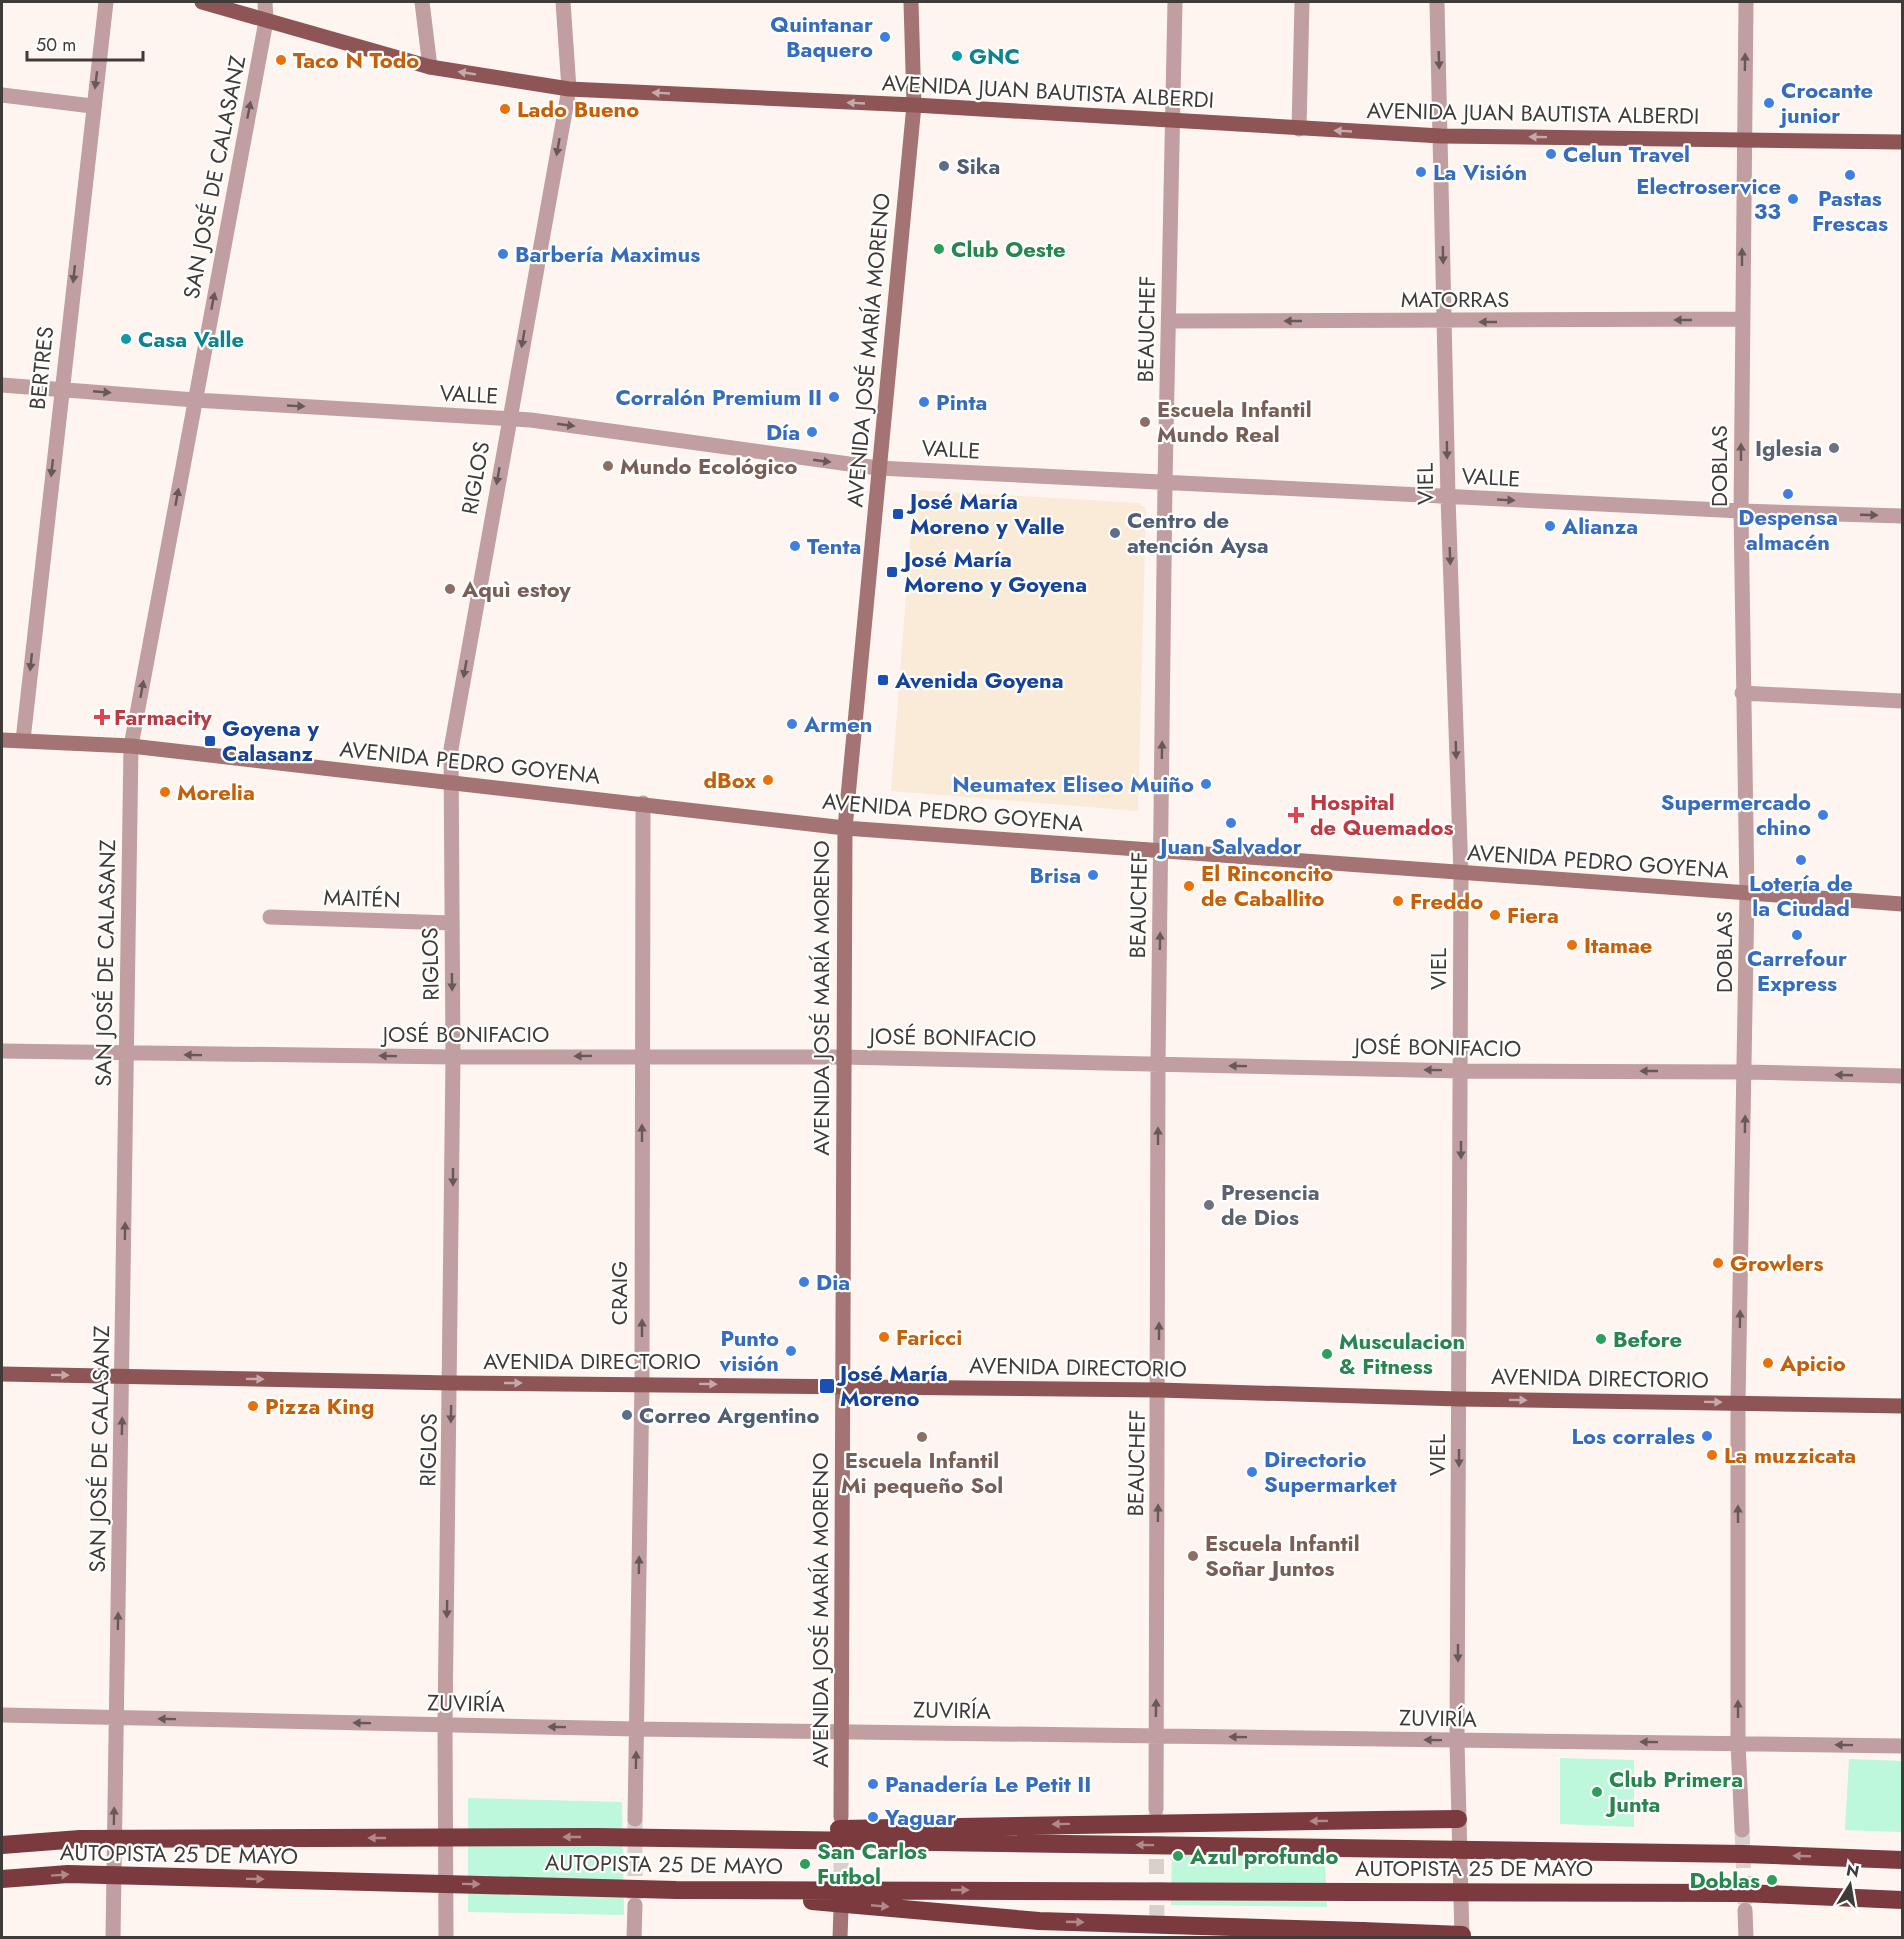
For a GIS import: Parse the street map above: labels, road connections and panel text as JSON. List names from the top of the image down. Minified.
{"streets":{"highway":["AUTOPISTA 25 DE MAYO"],"main road":["AVENIDA JUAN BAUTISTA ALBERDI","AVENIDA JOSÉ MARÍA MORENO","AVENIDA PEDRO GOYENA","AVENIDA DIRECTORIO"],"street":["SAN JOSÉ DE CALASANZ","MATORRAS","BEAUCHEF","BERTRES","VALLE","DOBLAS","RIGLOS","VIEL","MAITÉN","JOSÉ BONIFACIO","CRAIG","ZUVIRÍA"]},"crossings":[["AVENIDA JUAN BAUTISTA ALBERDI","SAN JOSÉ DE CALASANZ"],["AVENIDA JUAN BAUTISTA ALBERDI","BEAUCHEF"],["AVENIDA JUAN BAUTISTA ALBERDI","AVENIDA JOSÉ MARÍA MORENO"],["AVENIDA JUAN BAUTISTA ALBERDI","DOBLAS"],["AVENIDA JUAN BAUTISTA ALBERDI","RIGLOS"],["AVENIDA JUAN BAUTISTA ALBERDI","VIEL"],["SAN JOSÉ DE CALASANZ","VALLE"],["SAN JOSÉ DE CALASANZ","AVENIDA PEDRO GOYENA"],["SAN JOSÉ DE CALASANZ","JOSÉ BONIFACIO"],["SAN JOSÉ DE CALASANZ","AVENIDA DIRECTORIO"],["SAN JOSÉ DE CALASANZ","ZUVIRÍA"],["MATORRAS","BEAUCHEF"],["MATORRAS","DOBLAS"],["MATORRAS","VIEL"],["BEAUCHEF","VALLE"],["BEAUCHEF","AVENIDA PEDRO GOYENA"],["BEAUCHEF","JOSÉ BONIFACIO"],["BEAUCHEF","AVENIDA DIRECTORIO"],["BEAUCHEF","ZUVIRÍA"],["AVENIDA JOSÉ MARÍA MORENO","VALLE"],["AVENIDA JOSÉ MARÍA MORENO","AVENIDA PEDRO GOYENA"],["AVENIDA JOSÉ MARÍA MORENO","JOSÉ BONIFACIO"],["AVENIDA JOSÉ MARÍA MORENO","AVENIDA DIRECTORIO"],["AVENIDA JOSÉ MARÍA MORENO","ZUVIRÍA"],["BERTRES","VALLE"],["BERTRES","AVENIDA PEDRO GOYENA"],["VALLE","DOBLAS"],["VALLE","RIGLOS"],["VALLE","VIEL"],["DOBLAS","AVENIDA PEDRO GOYENA"],["DOBLAS","JOSÉ BONIFACIO"],["DOBLAS","AVENIDA DIRECTORIO"],["DOBLAS","ZUVIRÍA"],["RIGLOS","AVENIDA PEDRO GOYENA"],["RIGLOS","MAITÉN"],["RIGLOS","JOSÉ BONIFACIO"],["RIGLOS","AVENIDA DIRECTORIO"],["RIGLOS","ZUVIRÍA"],["VIEL","AVENIDA PEDRO GOYENA"],["VIEL","JOSÉ BONIFACIO"],["VIEL","AVENIDA DIRECTORIO"],["VIEL","ZUVIRÍA"],["AVENIDA PEDRO GOYENA","CRAIG"],["JOSÉ BONIFACIO","CRAIG"],["CRAIG","AVENIDA DIRECTORIO"],["CRAIG","ZUVIRÍA"]],"one_way":["AVENIDA JUAN BAUTISTA ALBERDI","SAN JOSÉ DE CALASANZ","MATORRAS","BEAUCHEF","BERTRES","VALLE","DOBLAS","RIGLOS","VIEL","JOSÉ BONIFACIO","CRAIG","AVENIDA DIRECTORIO","ZUVIRÍA"],"places":{"other":["Quintanar Baquero","GNC","Taco N Todo","Crocante junior","Lado Bueno","Celun Travel","Sika","La Visión","Pastas Frescas","Electroservice 33","Club Oeste","Barbería Maximus","Casa Valle","Corralón Premium II","Pinta","Escuela Infantil Mundo Real","Día","Iglesia","Mundo Ecológico","Despensa almacén","Alianza","Centro de atención Aysa","Tenta","Aquì estoy","Armen","dBox","Neumatex Eliseo Muiño","Morelia","Supermercado chino","Juan Salvador","Lotería de la Ciudad","Brisa","El Rinconcito de Caballito","Freddo","Fiera","Carrefour Express","Itamae","Presencia de Dios","Growlers","Dia","Faricci","Before","Punto visión","Musculacion & Fitness","Apicio","Pizza King","Correo Argentino","Los corrales","Escuela Infantil Mi pequeño Sol","La muzzicata","Directorio Supermarket","Escuela Infantil Soñar Juntos","Panadería Le Petit II","Club Primera Junta","Yaguar","Azul profundo","San Carlos Futbol","Doblas"],"transit":["José María Moreno y Valle","José María Moreno y Goyena","Avenida Goyena","Goyena y Calasanz","José María Moreno"],"health":["Farmacity","Hospital de Quemados"]},"scale_bar":"50 m","north":"top"}
